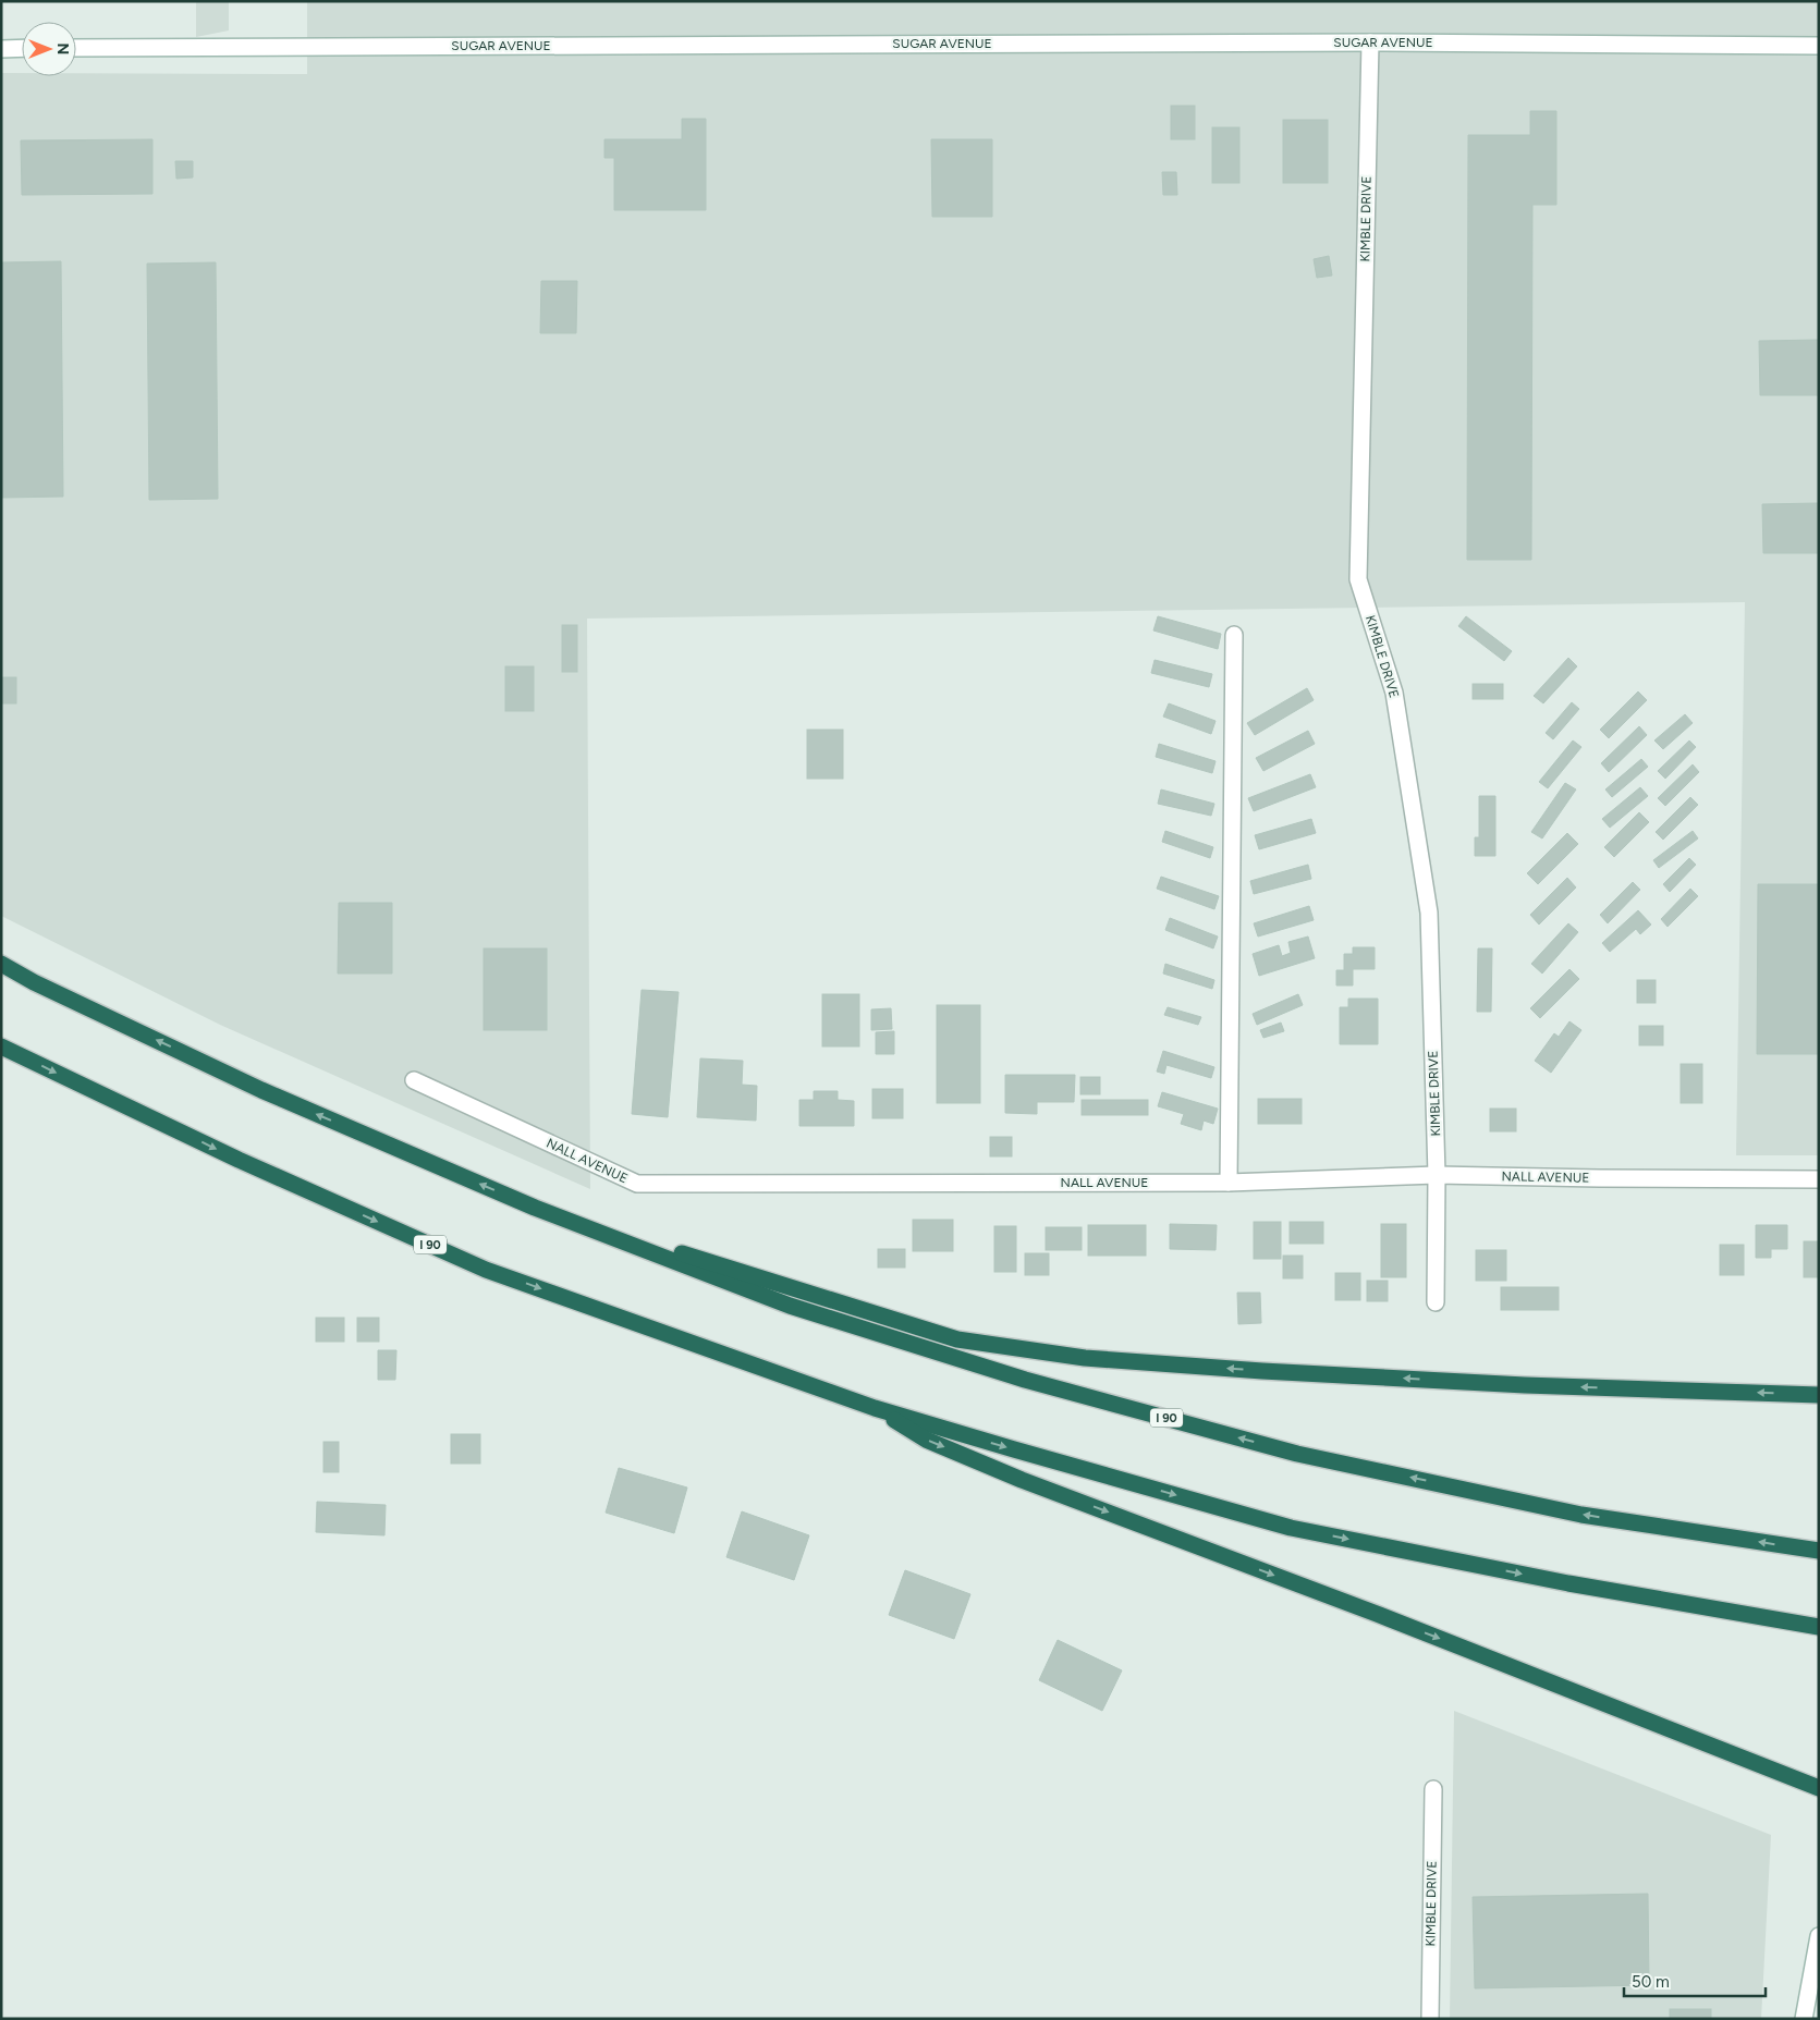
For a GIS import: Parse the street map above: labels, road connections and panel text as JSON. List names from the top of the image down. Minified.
{"streets":{"highway":["I 90"],"street":["SUGAR AVENUE","KIMBLE DRIVE","NALL AVENUE"]},"crossings":[["SUGAR AVENUE","KIMBLE DRIVE"],["KIMBLE DRIVE","NALL AVENUE"]],"scale_bar":"50 m","north":"right"}
